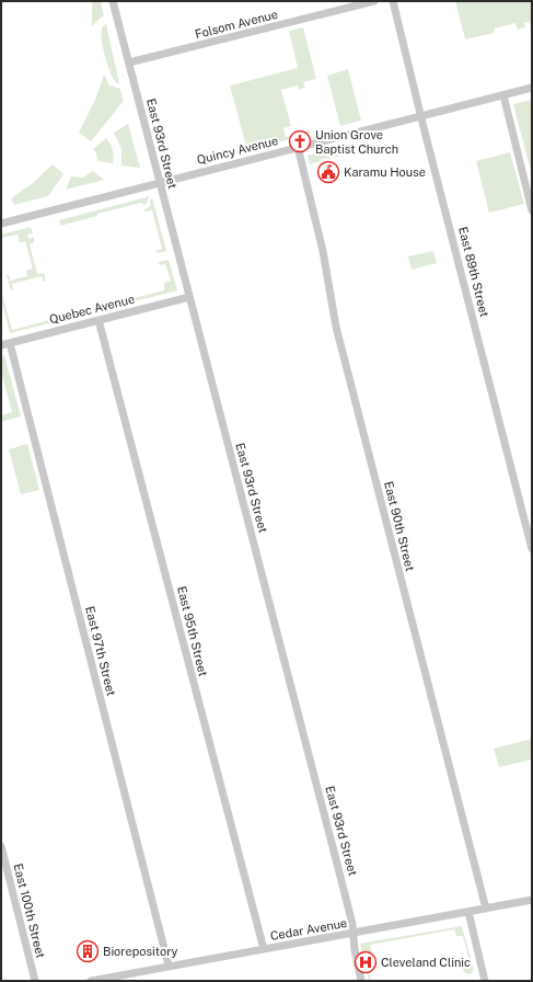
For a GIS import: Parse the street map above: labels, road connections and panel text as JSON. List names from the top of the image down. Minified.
{"streets":{"street":["Folsom Avenue","East 93rd Street","Quincy Avenue","East 89th Street","Quebec Avenue","East 90th Street","East 95th Street","East 97th Street","East 100th Street","Cedar Avenue"]},"crossings":[["Folsom Avenue","East 93rd Street"],["East 93rd Street","Quincy Avenue"],["East 93rd Street","Quebec Avenue"],["East 93rd Street","Cedar Avenue"],["Quincy Avenue","East 89th Street"],["Quincy Avenue","East 90th Street"],["Quebec Avenue","East 95th Street"],["Quebec Avenue","East 97th Street"],["East 90th Street","Cedar Avenue"],["East 95th Street","Cedar Avenue"],["East 97th Street","Cedar Avenue"]],"places":{"church":["Union Grove Baptist Church"],"public building":["Karamu House"],"building":["Biorepository"],"hospital":["Cleveland Clinic"]}}
